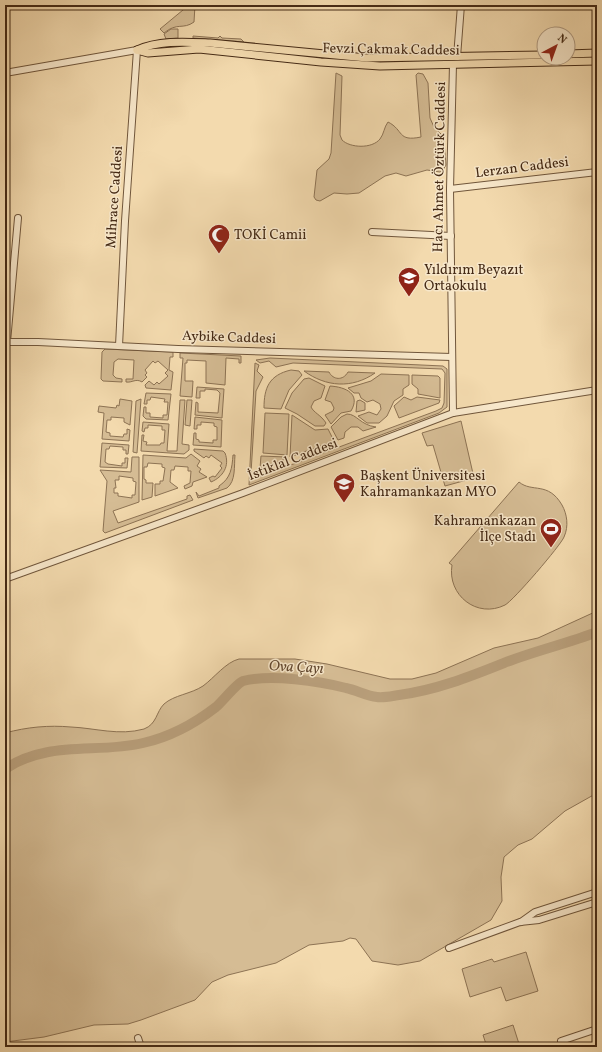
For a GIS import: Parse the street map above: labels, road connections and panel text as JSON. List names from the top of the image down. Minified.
{"streets":{"main road":["Fevzi Çakmak Caddesi"],"street":["Hacı Ahmet Öztürk Caddesi","Lerzan Caddesi","Mihrace Caddesi","Aybike Caddesi","İstiklal Caddesi"]},"crossings":[["Fevzi Çakmak Caddesi","Hacı Ahmet Öztürk Caddesi"],["Fevzi Çakmak Caddesi","Mihrace Caddesi"],["Hacı Ahmet Öztürk Caddesi","Lerzan Caddesi"],["Hacı Ahmet Öztürk Caddesi","Aybike Caddesi"],["Hacı Ahmet Öztürk Caddesi","İstiklal Caddesi"],["Mihrace Caddesi","Aybike Caddesi"]],"water":["Ova Çayı"],"places":{"mosque":["TOKİ Camii"],"school or university":["Yıldırım Beyazıt Ortaokulu","Başkent Üniversitesi Kahramankazan MYO"],"sports":["Kahramankazan İlçe Stadı"]},"north":"top right"}
